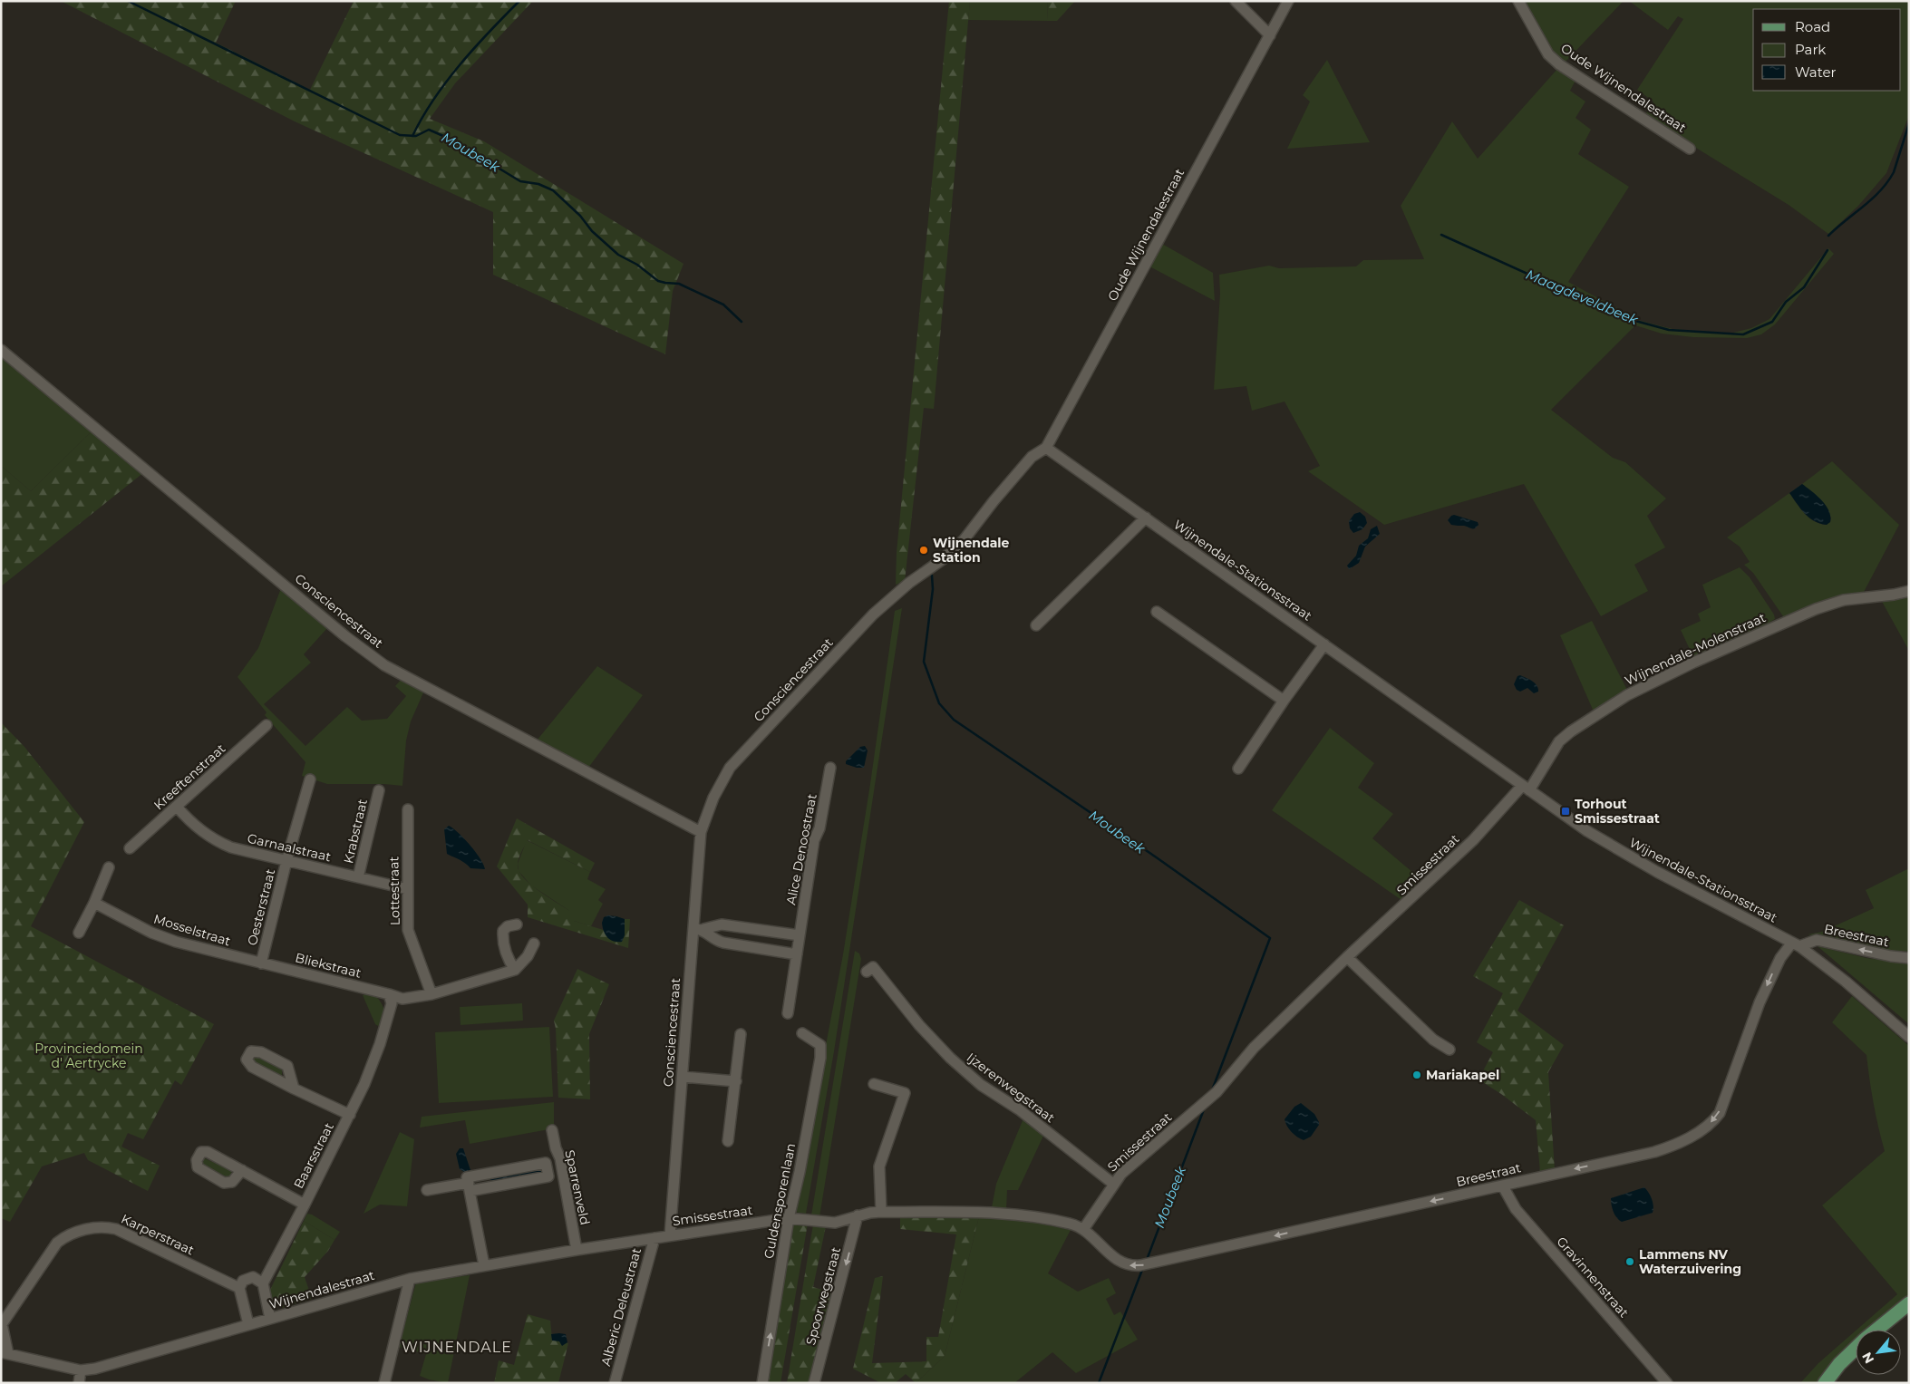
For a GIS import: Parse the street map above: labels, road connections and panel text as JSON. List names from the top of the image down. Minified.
{"streets":{"street":["Oude Wijnendalestraat","Wijnendale-Stationsstraat","Consciencestraat","Wijnendale-Molenstraat","Kreeftenstraat","Krabstraat","Garnaalstraat","Alice Denoostraat","Smissestraat","Lottestraat","Oesterstraat","Mosselstraat","Breestraat","Bliekstraat","Ijzerenwegstraat","Baarsstraat","Sparrenveld","Guldensporenlaan","Karperstraat","Gravinnenstraat","Wijnendalestraat","Spoorwegstraat","Alberic Deleustraat"]},"crossings":[["Oude Wijnendalestraat","Wijnendale-Stationsstraat"],["Oude Wijnendalestraat","Consciencestraat"],["Wijnendale-Stationsstraat","Consciencestraat"],["Wijnendale-Stationsstraat","Wijnendale-Molenstraat"],["Wijnendale-Stationsstraat","Smissestraat"],["Wijnendale-Stationsstraat","Breestraat"],["Consciencestraat","Smissestraat"],["Wijnendale-Molenstraat","Smissestraat"],["Kreeftenstraat","Garnaalstraat"],["Krabstraat","Garnaalstraat"],["Garnaalstraat","Lottestraat"],["Garnaalstraat","Oesterstraat"],["Smissestraat","Breestraat"],["Smissestraat","Ijzerenwegstraat"],["Smissestraat","Guldensporenlaan"],["Smissestraat","Wijnendalestraat"],["Smissestraat","Spoorwegstraat"],["Smissestraat","Alberic Deleustraat"],["Lottestraat","Bliekstraat"],["Oesterstraat","Mosselstraat"],["Oesterstraat","Bliekstraat"],["Mosselstraat","Bliekstraat"],["Breestraat","Gravinnenstraat"],["Bliekstraat","Baarsstraat"],["Sparrenveld","Wijnendalestraat"],["Karperstraat","Wijnendalestraat"],["Wijnendalestraat","Alberic Deleustraat"]],"one_way":["Breestraat","Guldensporenlaan","Spoorwegstraat"],"districts":["WIJNENDALE"],"water":["Moubeek","Maagdeveldbeek"],"parks":["Provinciedomein d' Aertrycke"],"places":{"other":["Wijnendale Station","Mariakapel","Lammens NV Waterzuivering"],"transit":["Torhout Smissestraat"]},"legend":["Road","Park","Water"],"north":"bottom left"}
